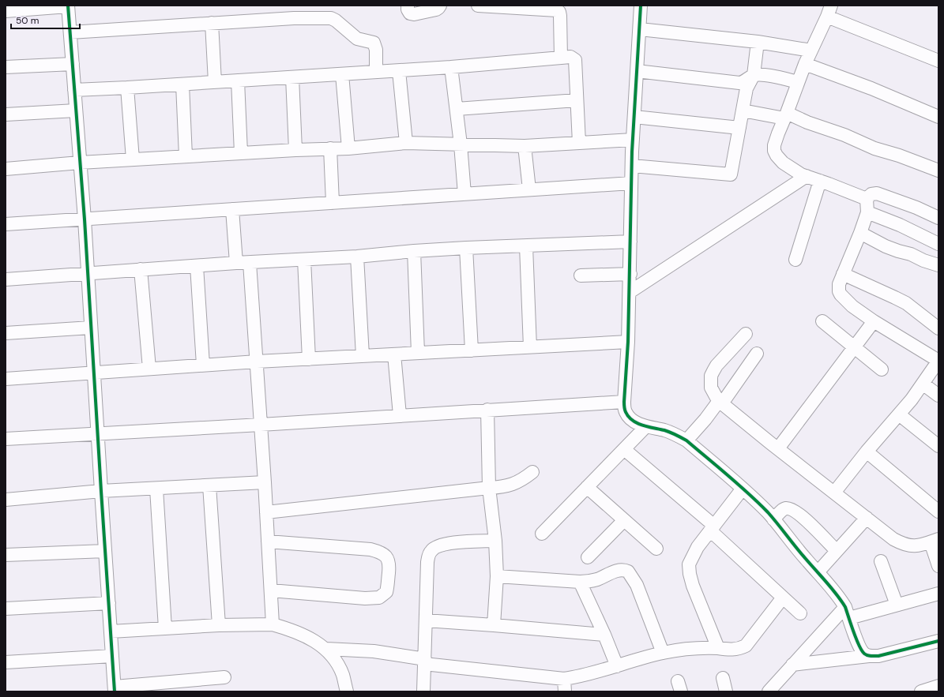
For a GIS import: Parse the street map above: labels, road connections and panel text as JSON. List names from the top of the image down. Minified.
{"scale_bar":"50 m"}
